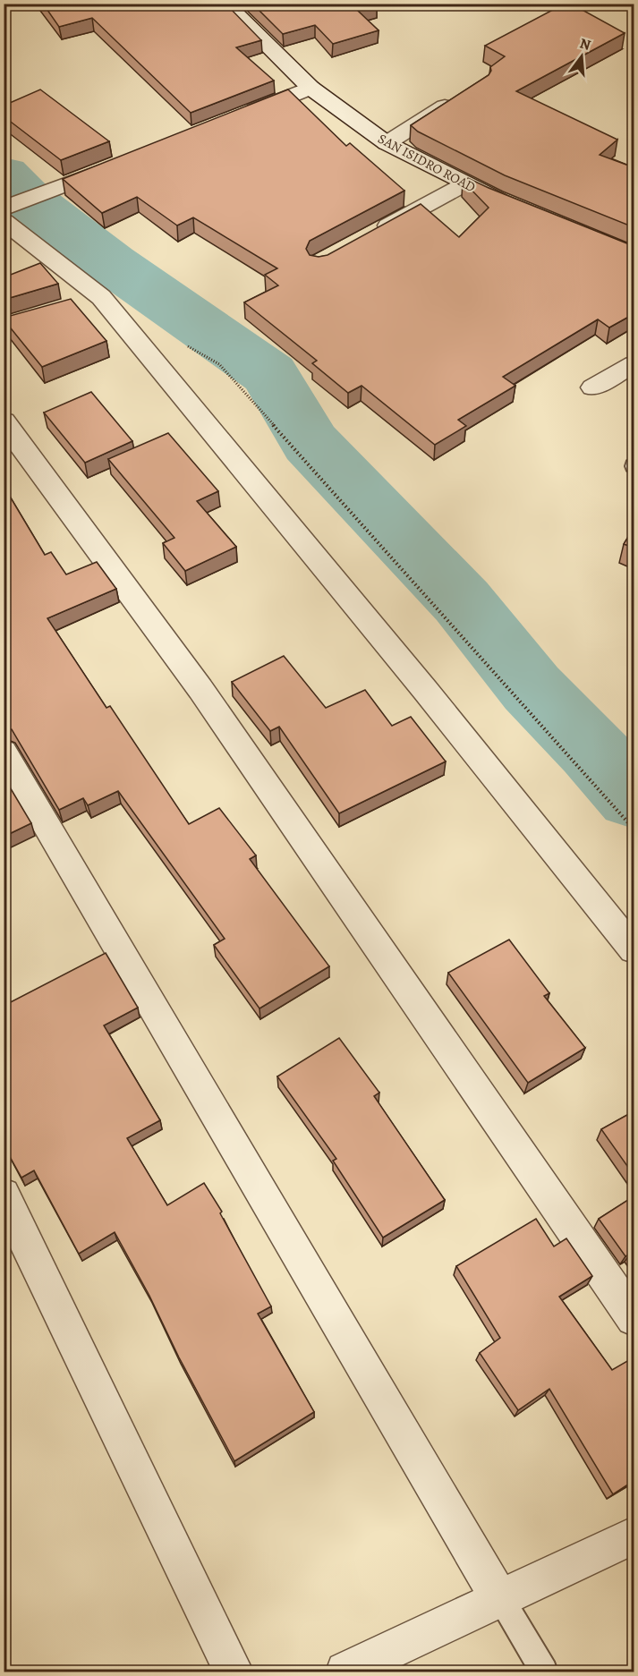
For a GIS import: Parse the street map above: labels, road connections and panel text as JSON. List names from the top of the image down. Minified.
{"streets":{"street":["SAN ISIDRO ROAD"]},"north":"top"}
